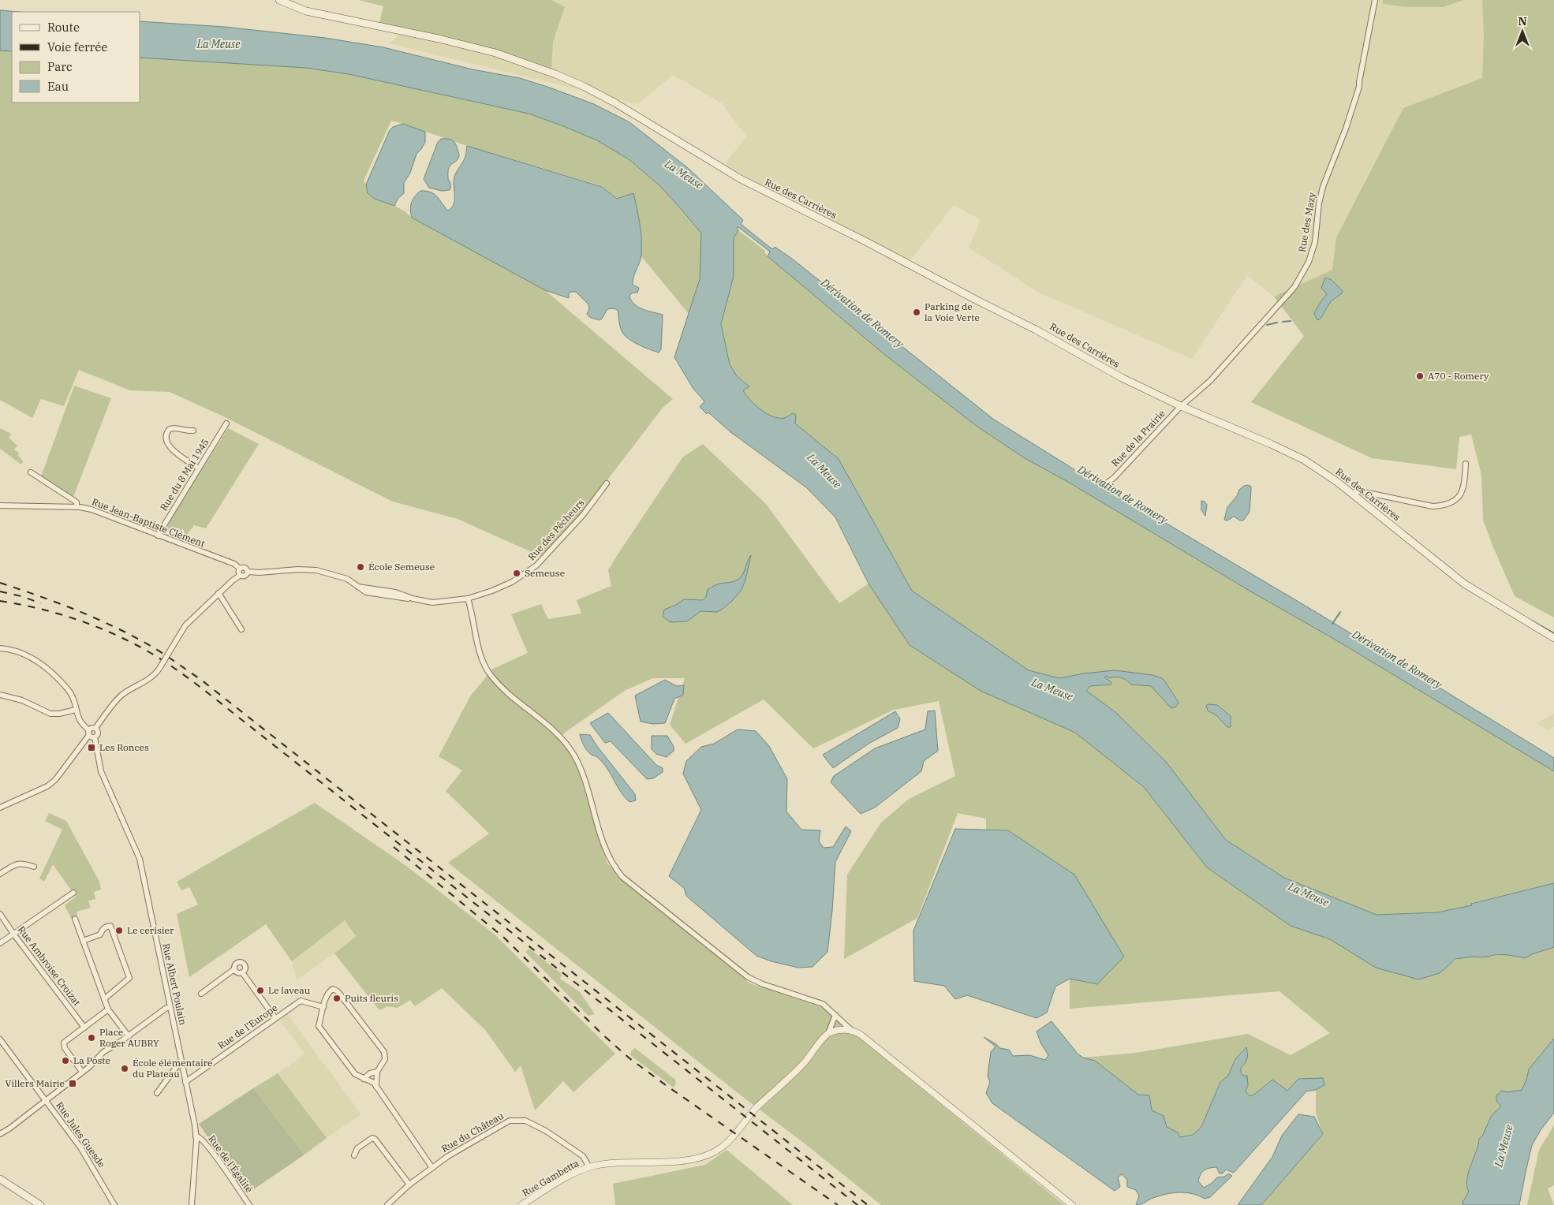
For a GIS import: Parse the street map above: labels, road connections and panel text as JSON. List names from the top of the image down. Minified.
{"streets":{"main road":["Rue des Carrières"],"street":["Rue des Mazy","Rue de la Prairie","Rue du 8 Mai 1945","Rue Jean-Baptiste Clément","Rue des Pêcheurs","Rue Ambroise Croizat","Rue Albert Poulain","Rue de l'Europe","Rue du Château","Rue Jules Guesde","Rue de l'Égalité","Rue Gambetta"]},"crossings":[["Rue des Carrières","Rue des Mazy"],["Rue des Carrières","Rue de la Prairie"],["Rue des Mazy","Rue de la Prairie"],["Rue du 8 Mai 1945","Rue Jean-Baptiste Clément"],["Rue Jean-Baptiste Clément","Rue des Pêcheurs"],["Rue Albert Poulain","Rue de l'Europe"],["Rue Albert Poulain","Rue de l'Égalité"],["Rue du Château","Rue Gambetta"]],"water":["La Meuse","Dérivation de Romery"],"places":{"other":["Parking de la Voie Verte","A70 - Romery","École Semeuse","Semeuse","Le cerisier","Le laveau","Puits fleuris","Place Roger AUBRY","La Poste","École élémentaire du Plateau"],"transit":["Les Ronces","Villers Mairie"]},"legend":["Route","Voie ferrée","Parc","Eau"],"north":"top"}
